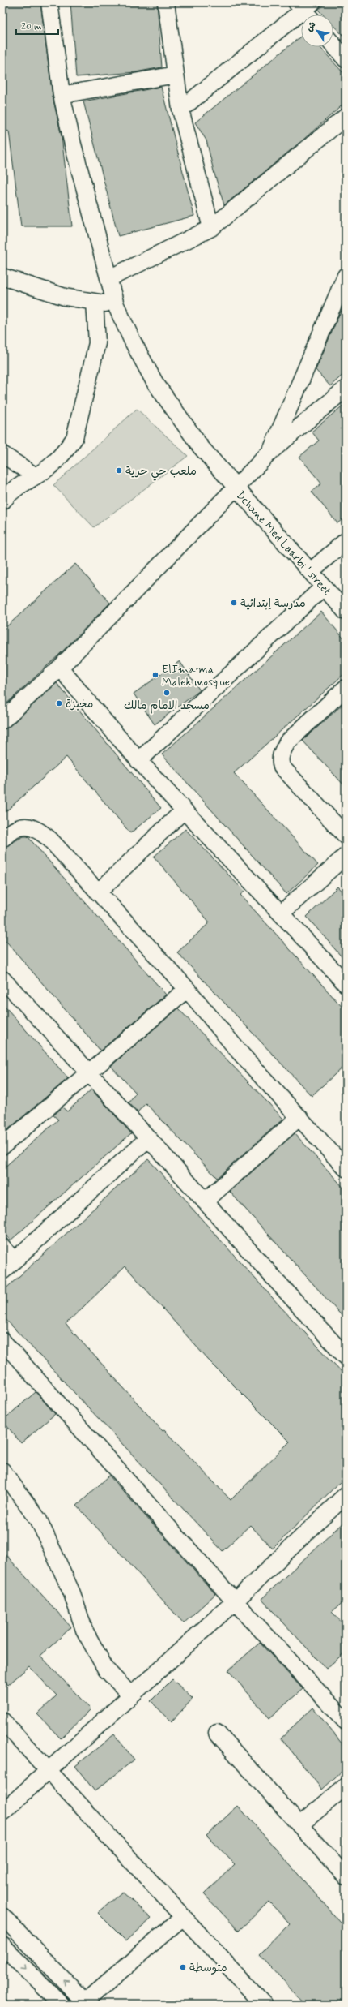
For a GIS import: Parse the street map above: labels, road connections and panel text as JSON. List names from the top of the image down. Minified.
{"streets":{"street":["Dehane Med Laarbi ' street"]},"places":["ملعب حي حرية","مدرسة إبتدائية","ElImama Malek mosque","مسجد الامام مالك","مخبزة","متوسطة"],"scale_bar":"20 m","north":"top left"}
